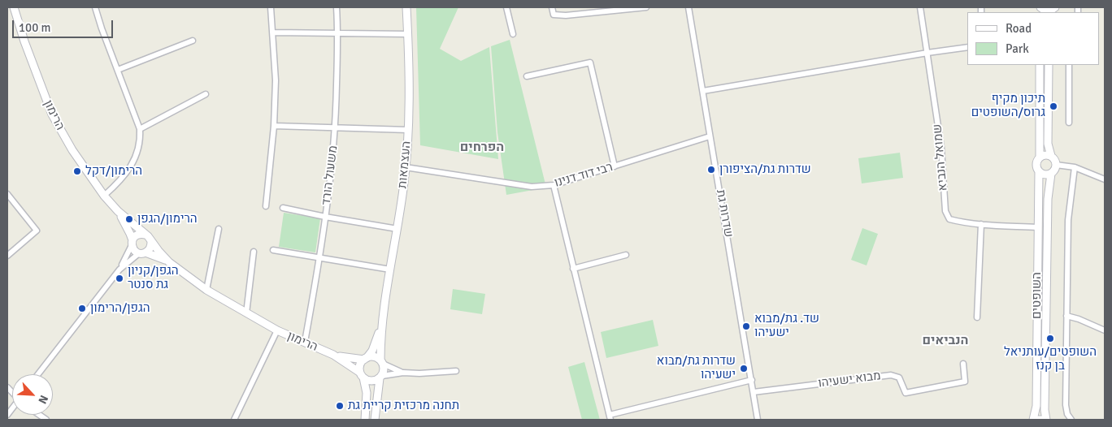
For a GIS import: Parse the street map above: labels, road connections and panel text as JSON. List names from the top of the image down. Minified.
{"streets":{"street":["הרימון","שמואל הנביא","העצמאות","משעול הורד","רבי דוד דנינו","שדרות גת","השופטים","מבוא ישעיהו"]},"crossings":[["הרימון","העצמאות"],["הרימון","משעול הורד"],["שמואל הנביא","השופטים"],["העצמאות","רבי דוד דנינו"],["רבי דוד דנינו","שדרות גת"],["שדרות גת","מבוא ישעיהו"]],"districts":["הפרחים","הנביאים"],"places":["תיכון מקיף גרוס/השופטים","שדרות גת/הציפורן","הרימון/דקל","הרימון/הגפן","הגפן/קניון גת סנטר","הגפן/הרימון","שד. גת/מבוא ישעיהו","השופטים/עותניאל בן קנז","שדרות גת/מבוא ישעיהו","תחנה מרכזית קריית גת"],"legend":["Road","Park"],"scale_bar":"100 m","north":"bottom right"}
